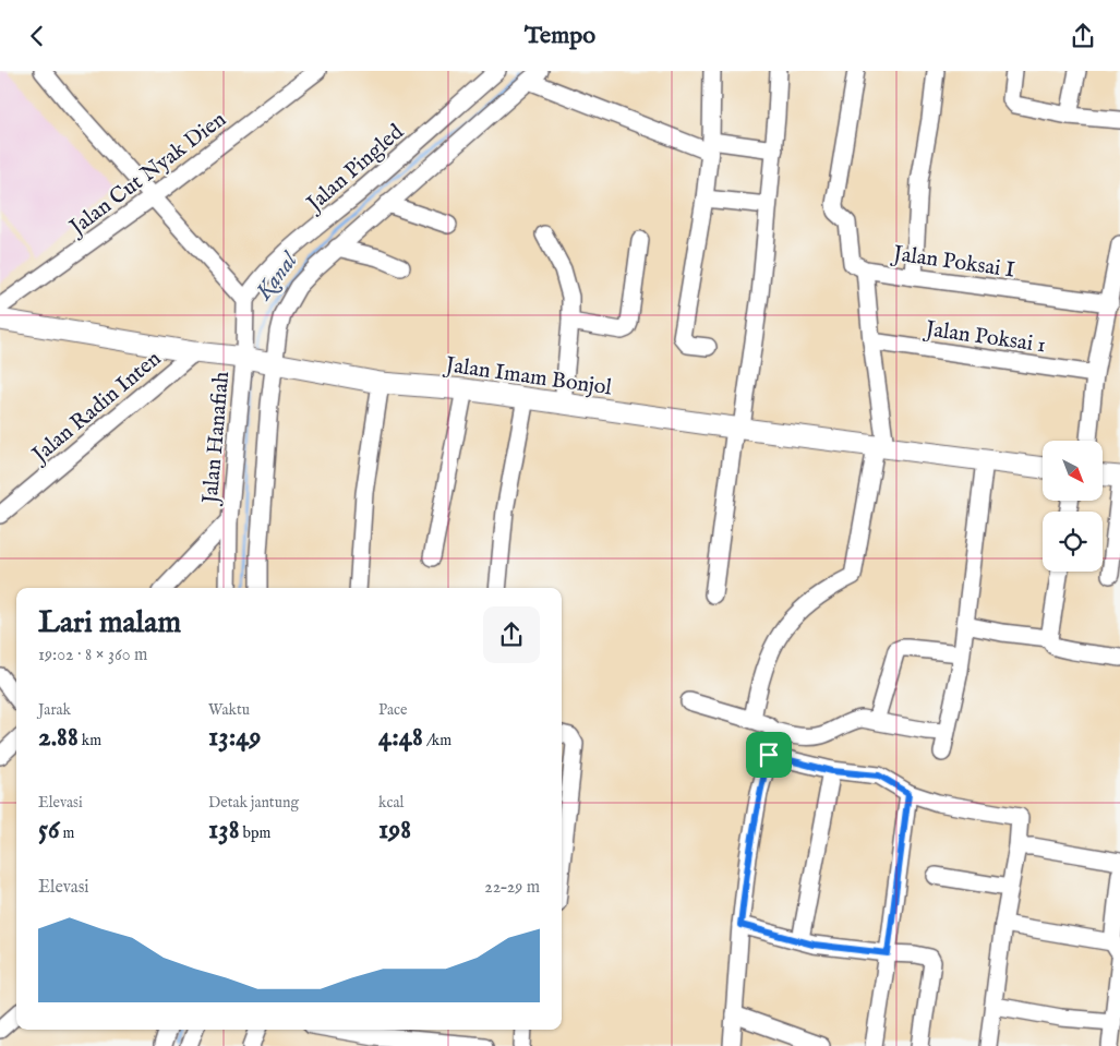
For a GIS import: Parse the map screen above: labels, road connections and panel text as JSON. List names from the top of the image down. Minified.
{"streets":{"main road":["Jalan Imam Bonjol"],"street":["Jalan Pingled","Jalan Cut Nyak Dien","Jalan Poksai I","Jalan Poksai 1","Jalan Radin Inten","Jalan Hanafiah"]},"crossings":[["Jalan Pingled","Jalan Hanafiah"],["Jalan Poksai I","Jalan Poksai 1"],["Jalan Poksai I","Jalan Imam Bonjol"],["Jalan Imam Bonjol","Jalan Radin Inten"],["Jalan Imam Bonjol","Jalan Hanafiah"]],"water":["Kanal"],"north":"bottom right","page":{"header":"Tempo","heading":["Lari malam","19:02 · 8 × 360 m"],"stats":[["Jarak","2.88 km"],["Waktu","13:49"],["Pace","4:48 /km"],["Elevasi","56 m"],["Detak jantung","138 bpm"],["kcal","198"]],"chart":["Elevasi","22–29 m"]}}
